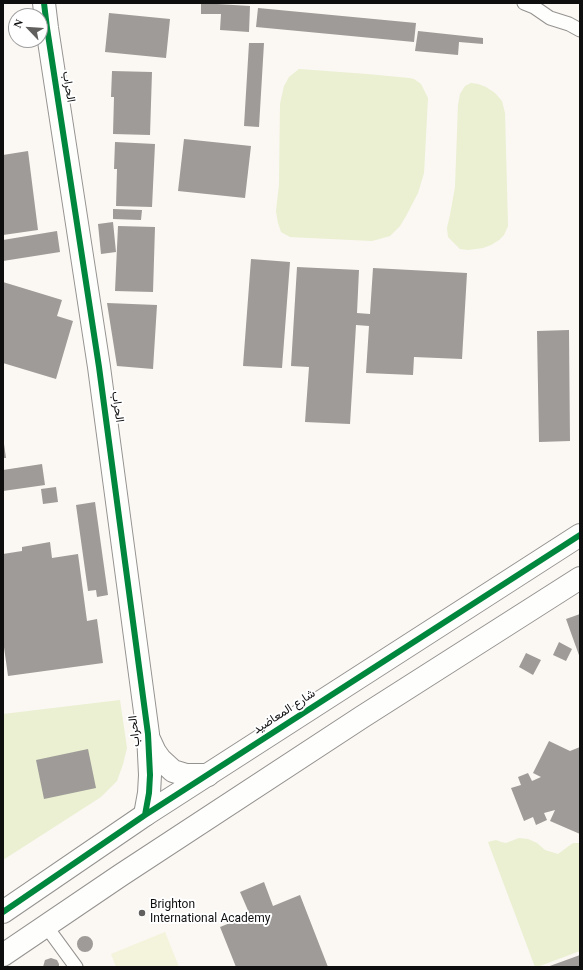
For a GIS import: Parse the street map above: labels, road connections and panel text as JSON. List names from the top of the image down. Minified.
{"streets":{"street":["الحراب","شارع المعاضيد"]},"crossings":[["الحراب","شارع المعاضيد"]],"places":["Brighton International Academy"],"north":"top left"}
